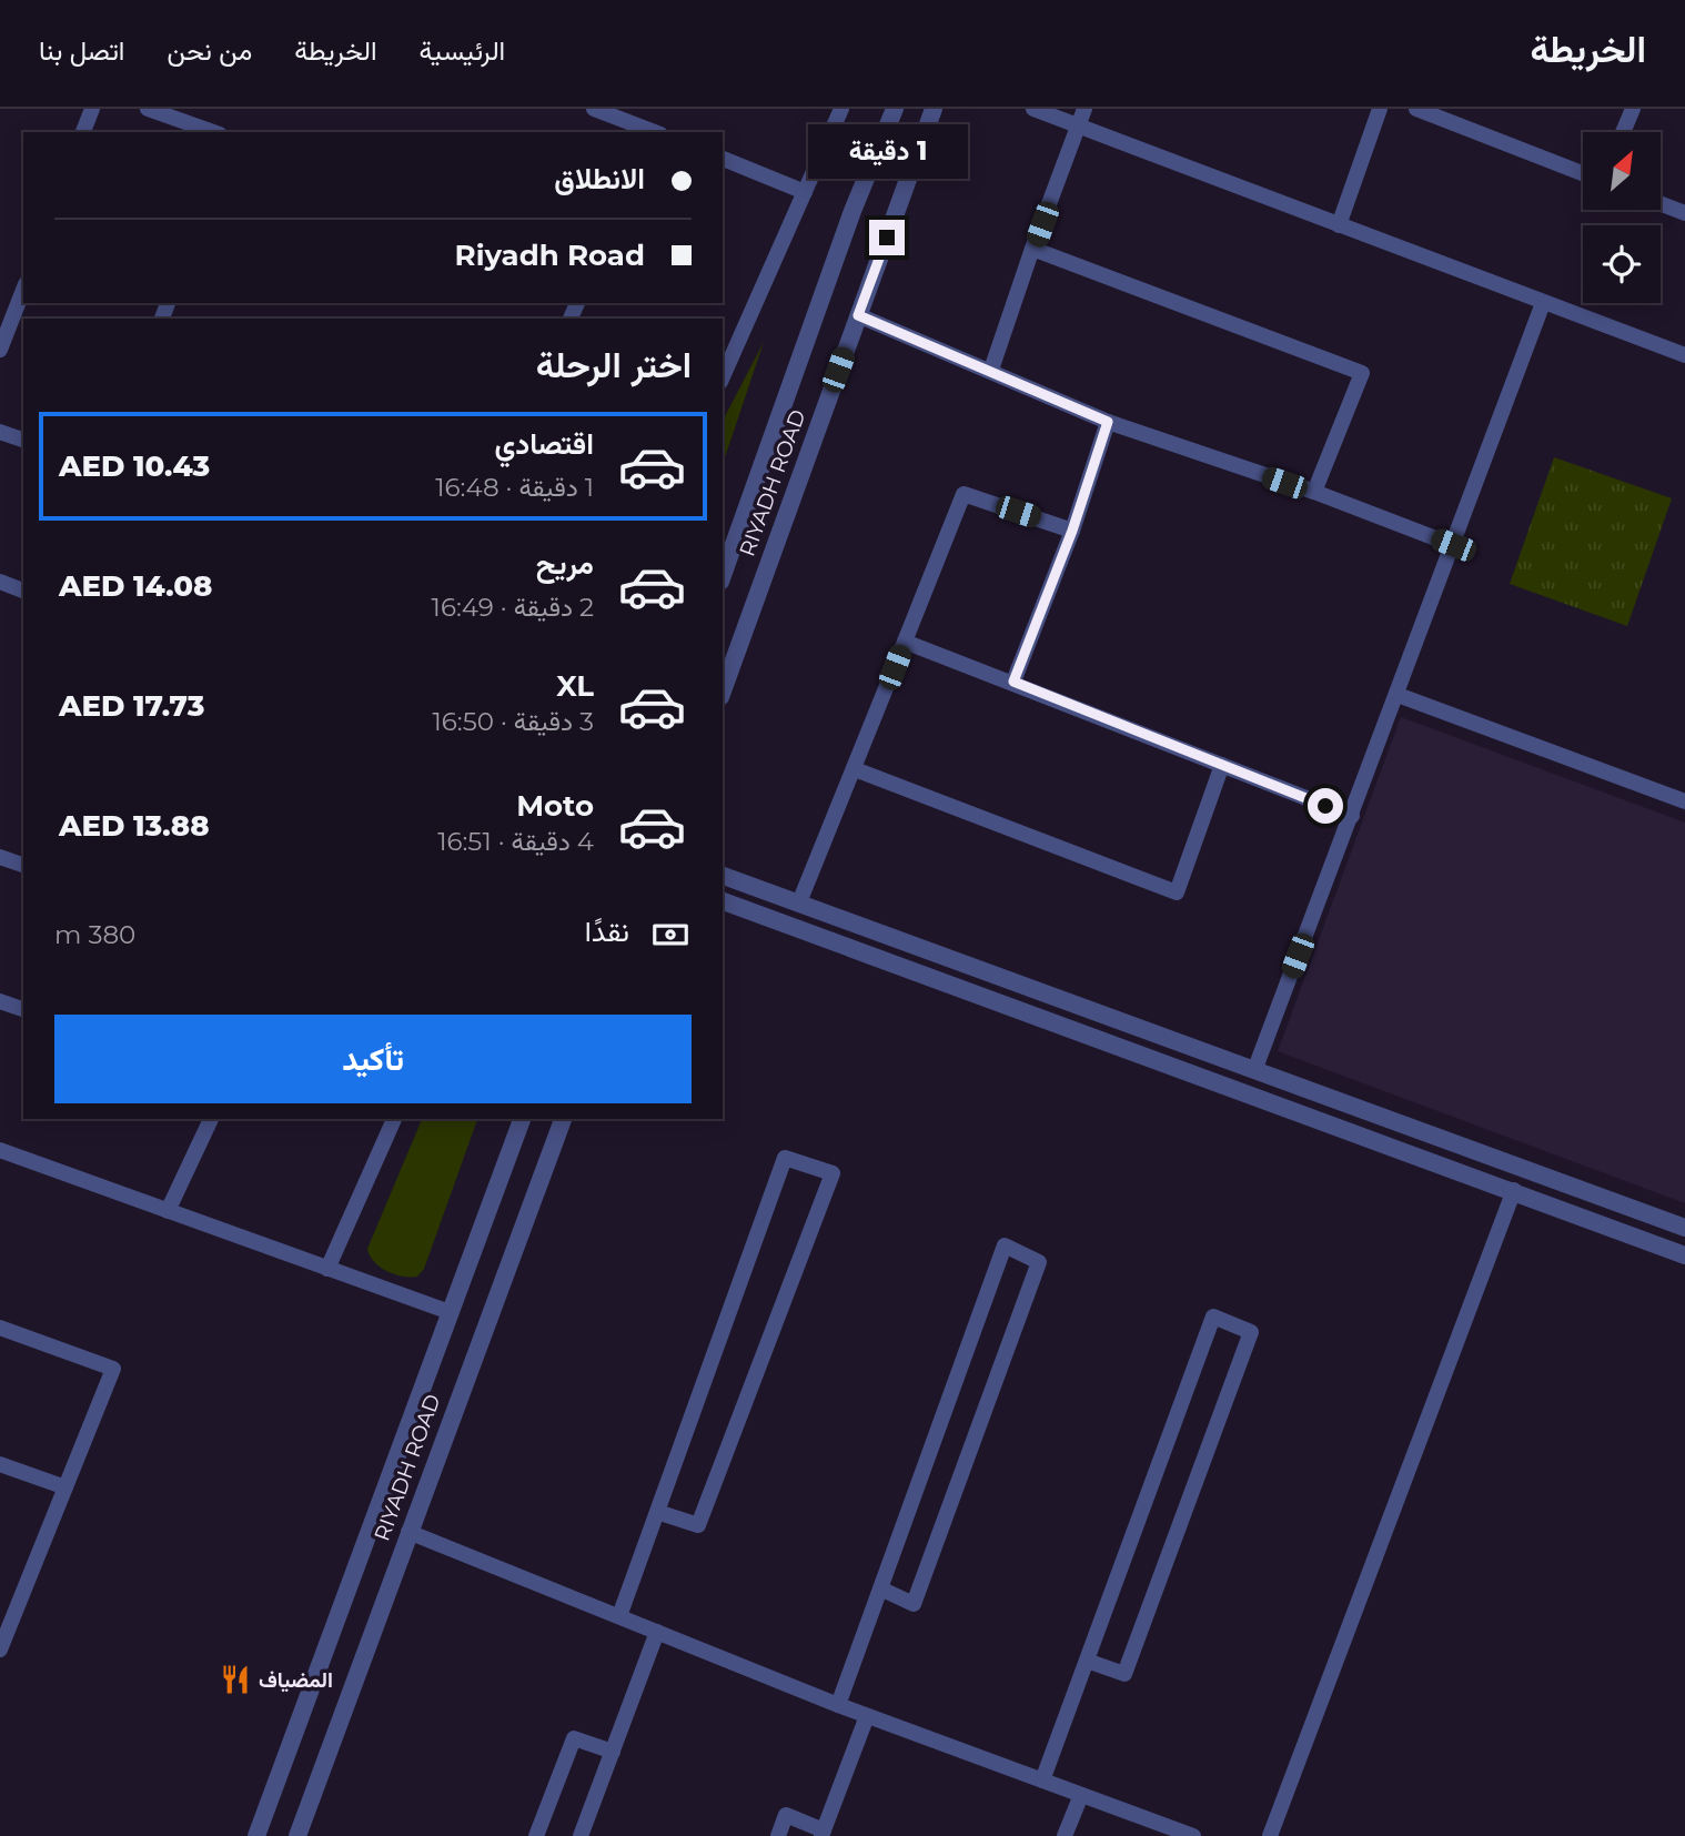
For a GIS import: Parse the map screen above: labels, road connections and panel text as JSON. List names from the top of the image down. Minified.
{"streets":{"street":["RIYADH ROAD"]},"places":{"restaurant":["المضياف"]},"north":"top right","page":{"header":"الخريطة","nav":["الرئيسية","الخريطة","من نحن","اتصل بنا"],"bubble":"1 دقيقة","banner":["الانطلاق","Riyadh Road"],"heading":"اختر الرحلة","list":[{"name":"اقتصادي","note":"1 دقيقة · 16:48","value":"AED 10.43"},{"name":"مريح","note":"2 دقيقة · 16:49","value":"AED 14.08"},{"name":"XL","note":"3 دقيقة · 16:50","value":"AED 17.73"},{"name":"Moto","note":"4 دقيقة · 16:51","value":"AED 13.88"}],"pay":["نقدًا","380 m"],"buttons":"تأكيد"}}
